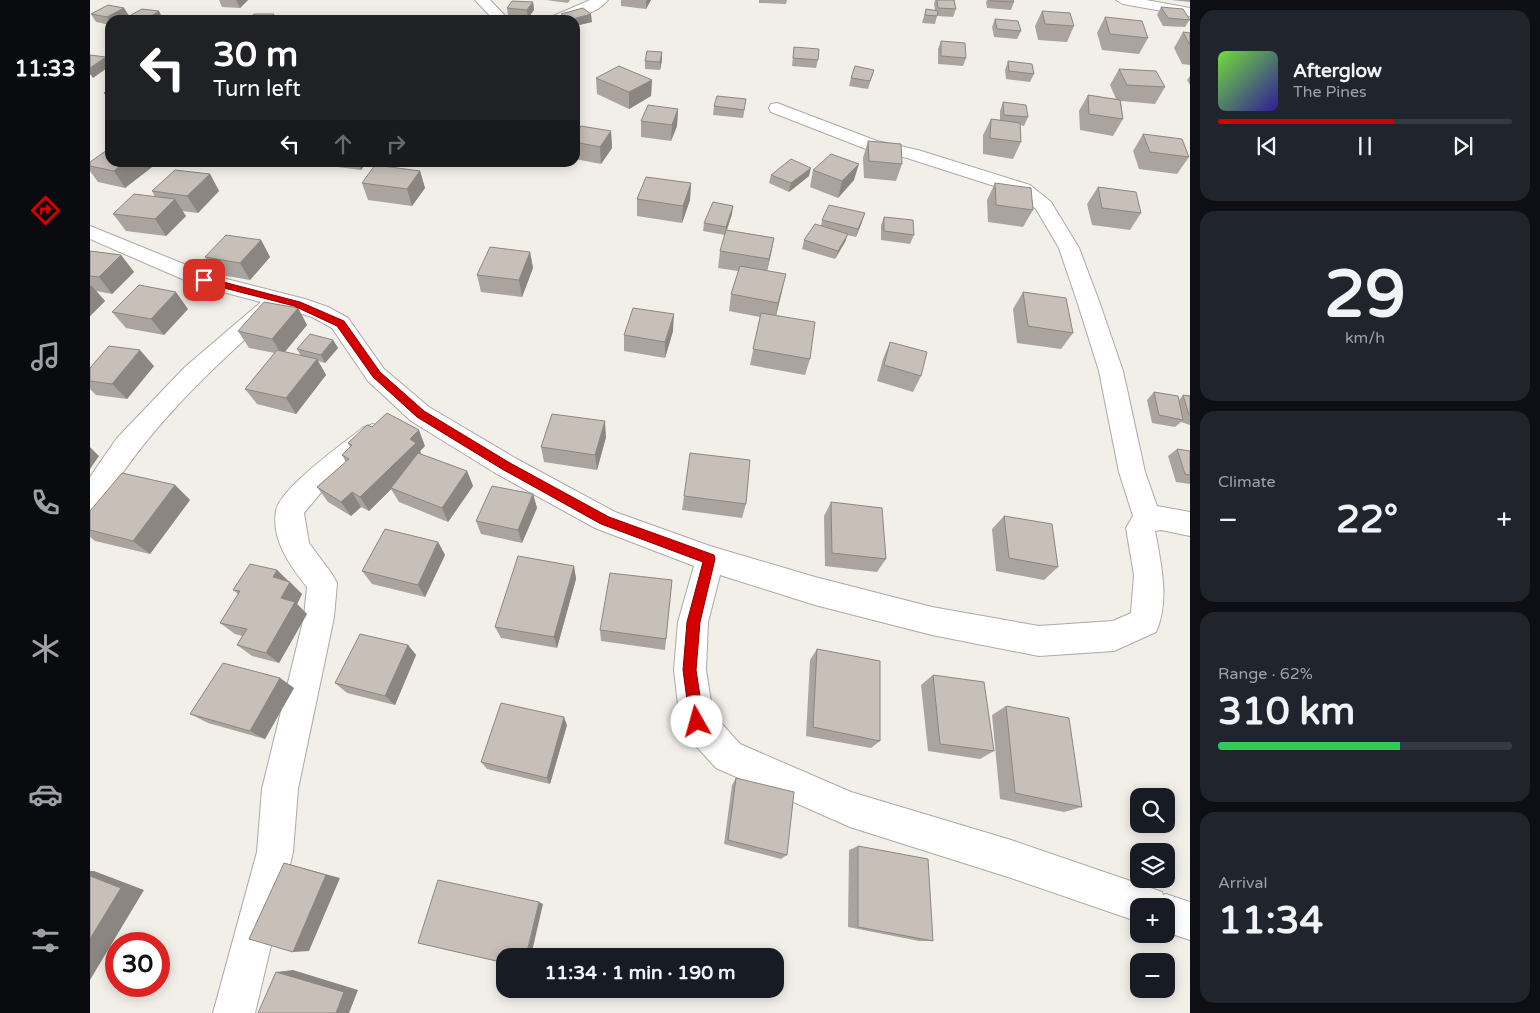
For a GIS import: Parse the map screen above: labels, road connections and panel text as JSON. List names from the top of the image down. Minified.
{"page":{"tabs":"11:33","turn":["30 m","Turn left"],"song":["Afterglow","The Pines"],"tile":[["29","km/h"],"Climate",["Range · 62%","310 km"],["Arrival","11:34"]],"heat":["−","22°","+"],"map_buttons":["+","−"],"limit":"30","trip":"11:34 · 1 min · 190 m"}}
